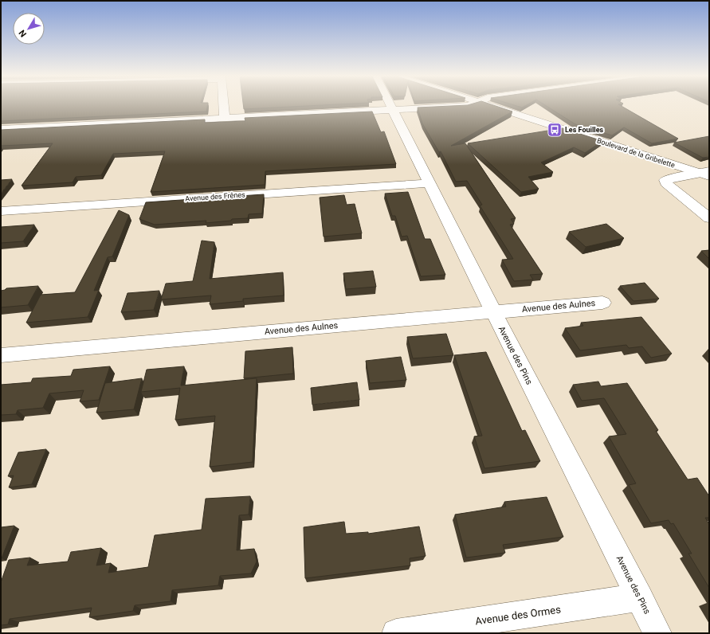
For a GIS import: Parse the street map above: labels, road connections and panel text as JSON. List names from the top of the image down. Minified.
{"streets":{"street":["Boulevard de la Gribelette","Avenue des Frênes","Avenue des Aulnes","Avenue des Pins","Avenue des Ormes"]},"crossings":[["Avenue des Frênes","Avenue des Pins"],["Avenue des Aulnes","Avenue des Pins"],["Avenue des Pins","Avenue des Ormes"]],"places":{"bus stop":["Les Fouilles"]},"north":"bottom left"}
